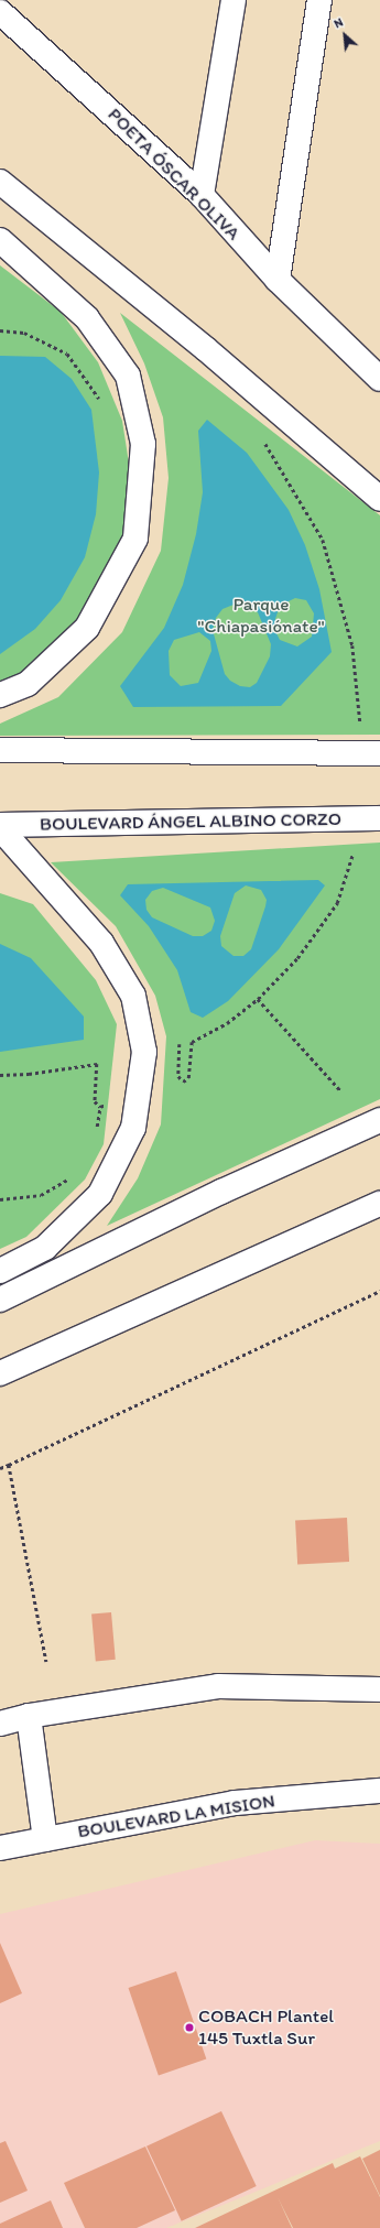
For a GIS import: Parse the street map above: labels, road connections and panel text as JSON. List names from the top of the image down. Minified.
{"streets":{"main road":["POETA ÓSCAR OLIVA","BOULEVARD ÁNGEL ALBINO CORZO","BOULEVARD LA MISION"]},"parks":["Parque \"Chiapasiónate\""],"places":["COBACH Plantel 145 Tuxtla Sur"],"north":"top left"}
